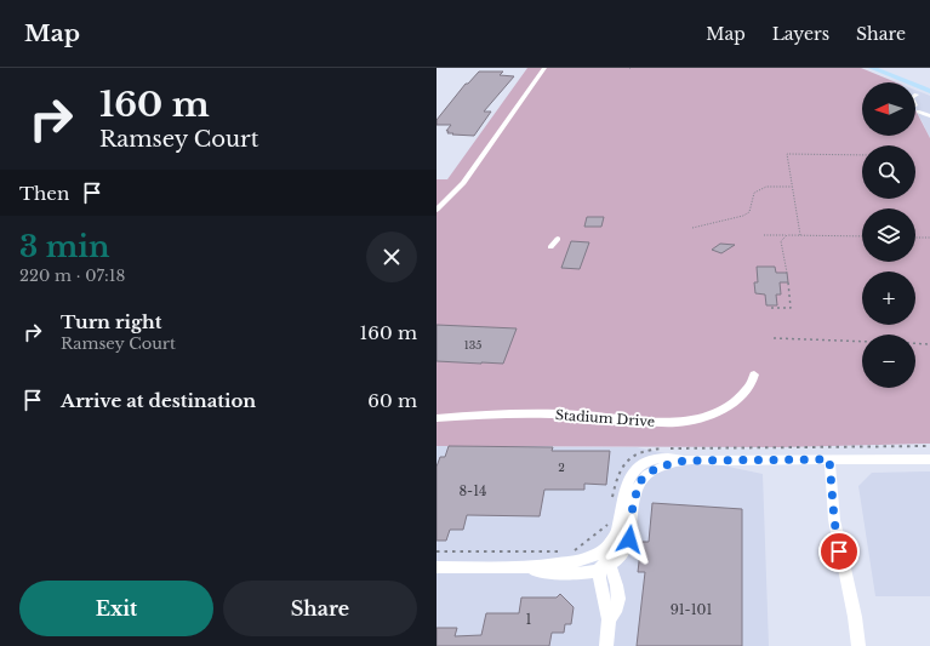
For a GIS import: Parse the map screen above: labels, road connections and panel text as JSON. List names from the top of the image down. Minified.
{"streets":{"street":["Stadium Drive"]},"house_numbers":["135","2","8-14","91-101","1"],"north":"left","page":{"header":"Map","nav":["Map","Layers","Share"],"turn":["160 m","Ramsey Court"],"map_buttons":["+","−"],"then":"Then","heading":["3 min","220 m · 07:18"],"list":[{"name":"Turn right","note":"Ramsey Court","value":"160 m"},{"name":"Arrive at destination","value":"60 m"}],"buttons":["Exit","Share"]}}
